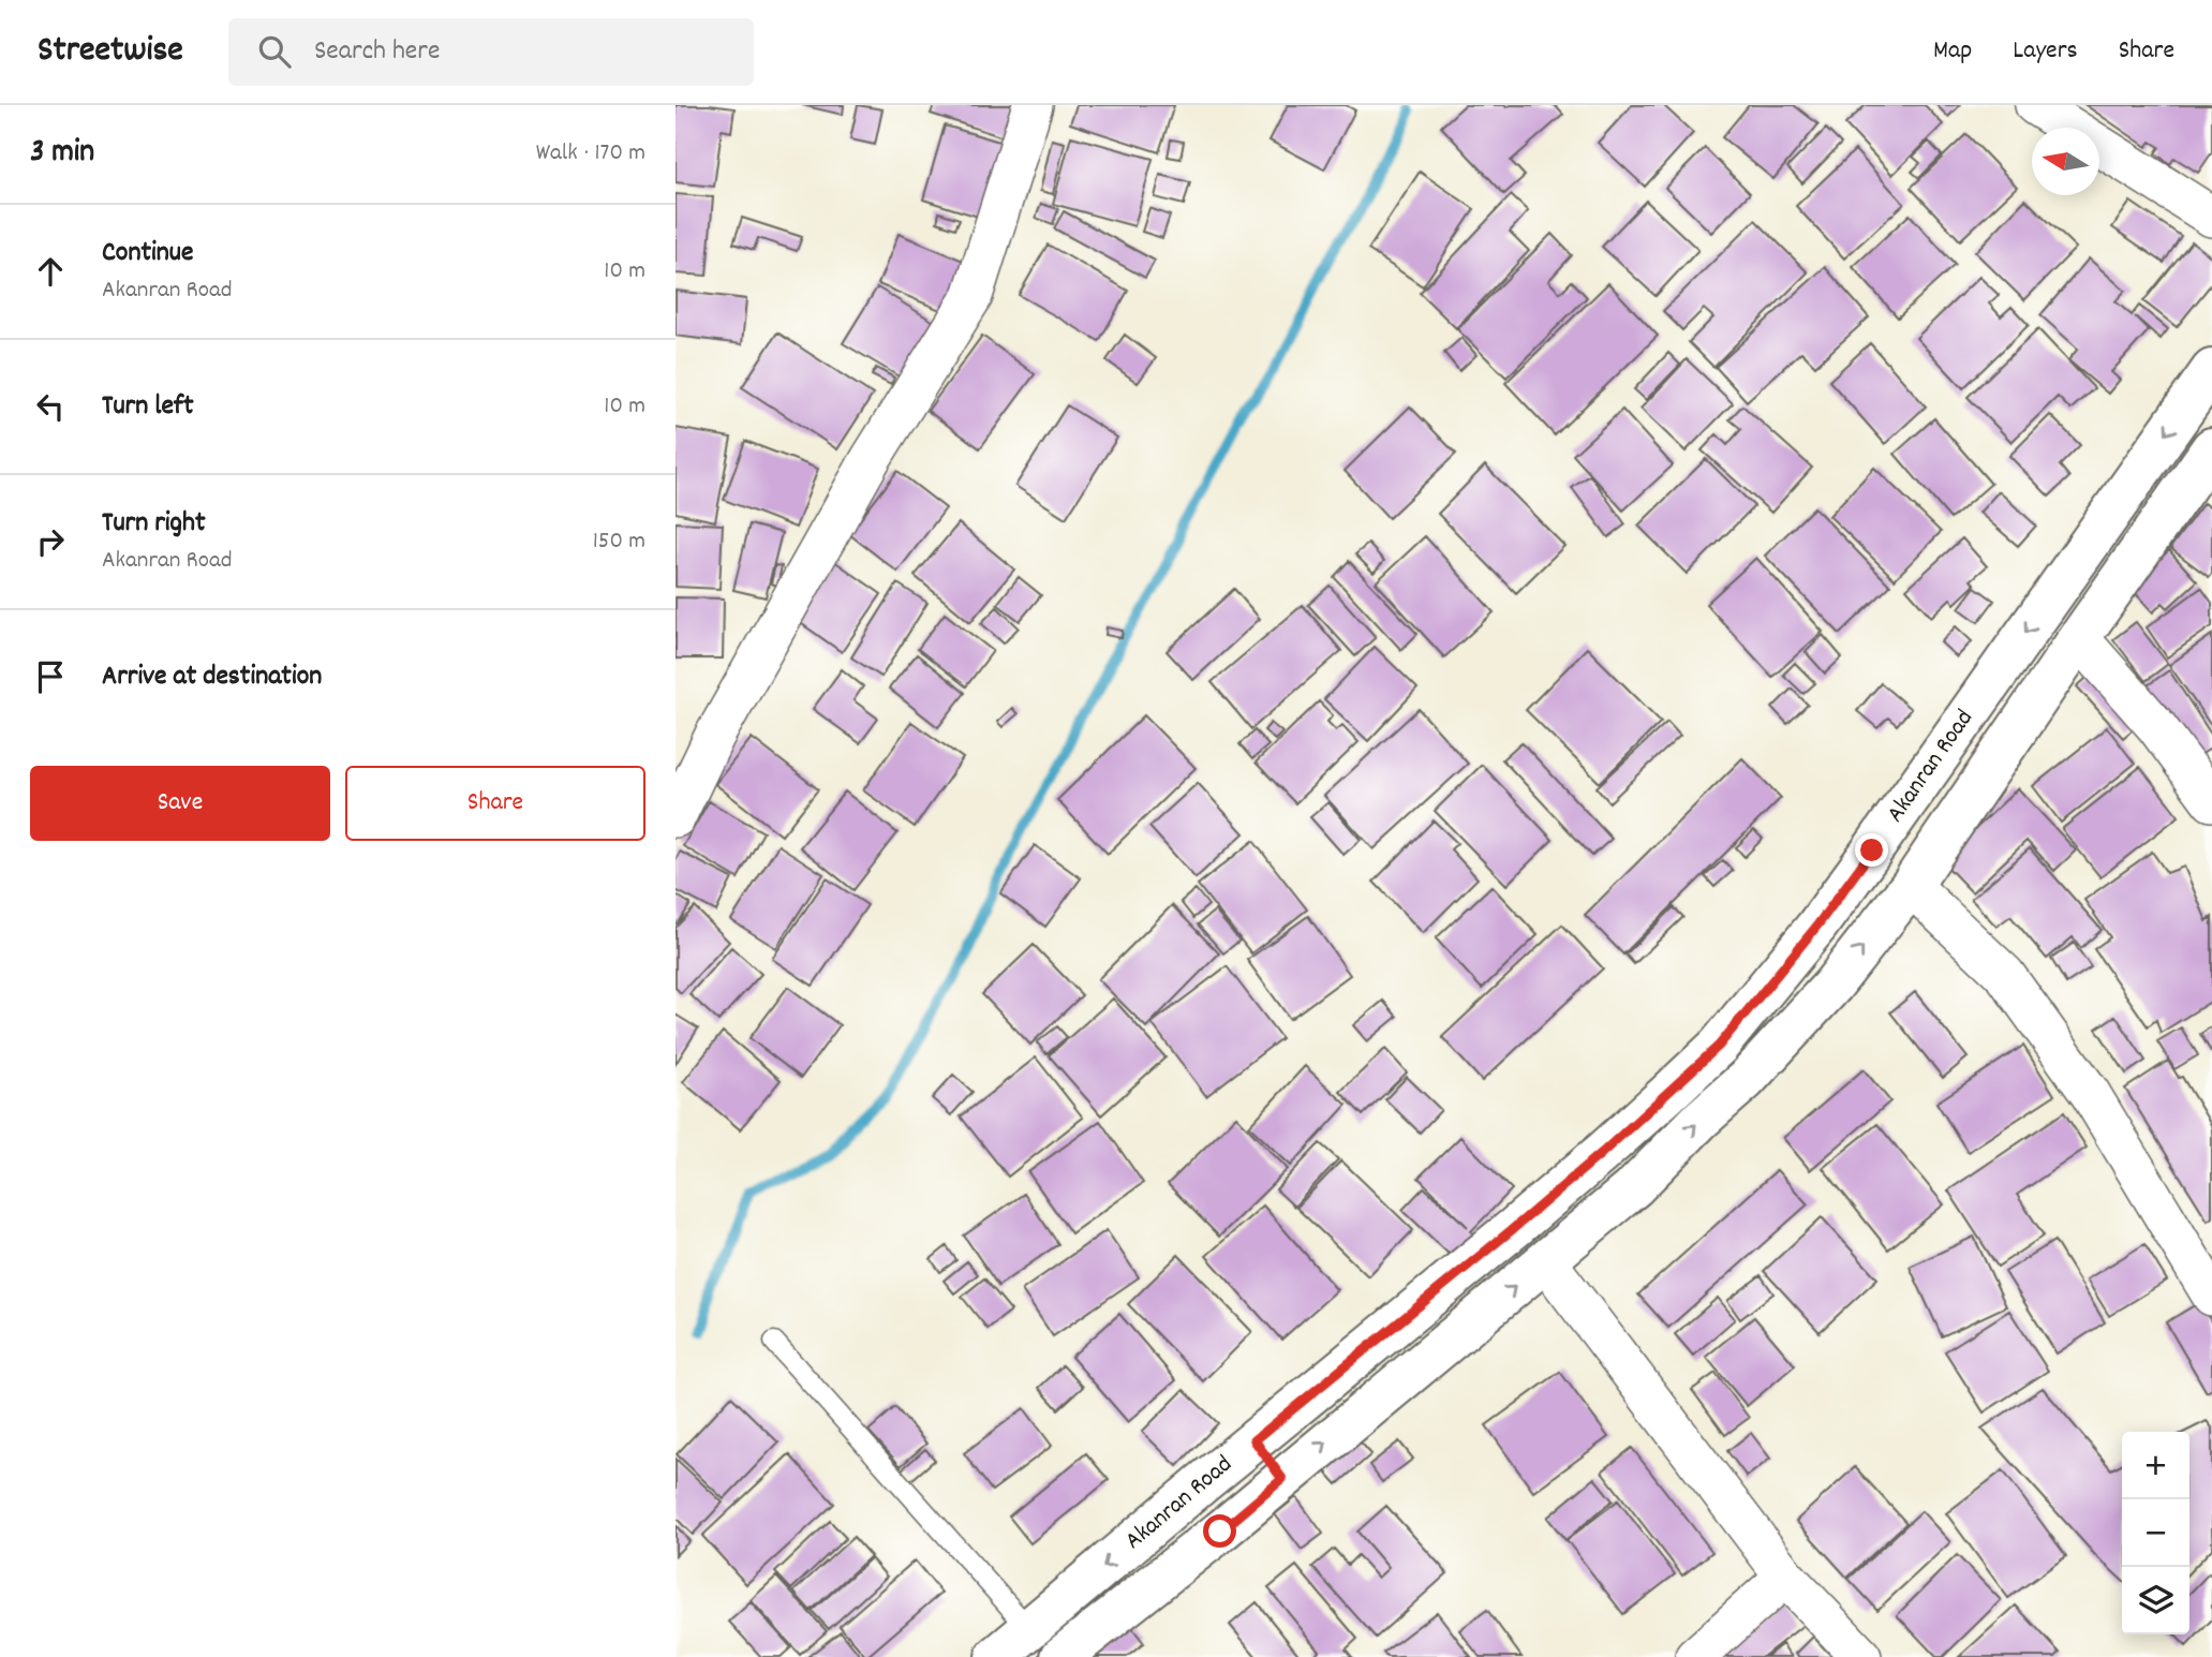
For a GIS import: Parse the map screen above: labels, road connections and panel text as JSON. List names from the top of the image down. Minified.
{"streets":{"main road":["Akanran Road"]},"north":"left","page":{"header":"Streetwise","search":"Search here","nav":["Map","Layers","Share"],"heading":["3 min","Walk · 170 m"],"list":[["Continue","Akanran Road","10 m"],["Turn left","10 m"],["Turn right","Akanran Road","150 m"],"Arrive at destination"],"buttons":["Save","Share"],"map_buttons":["+","−"]}}
